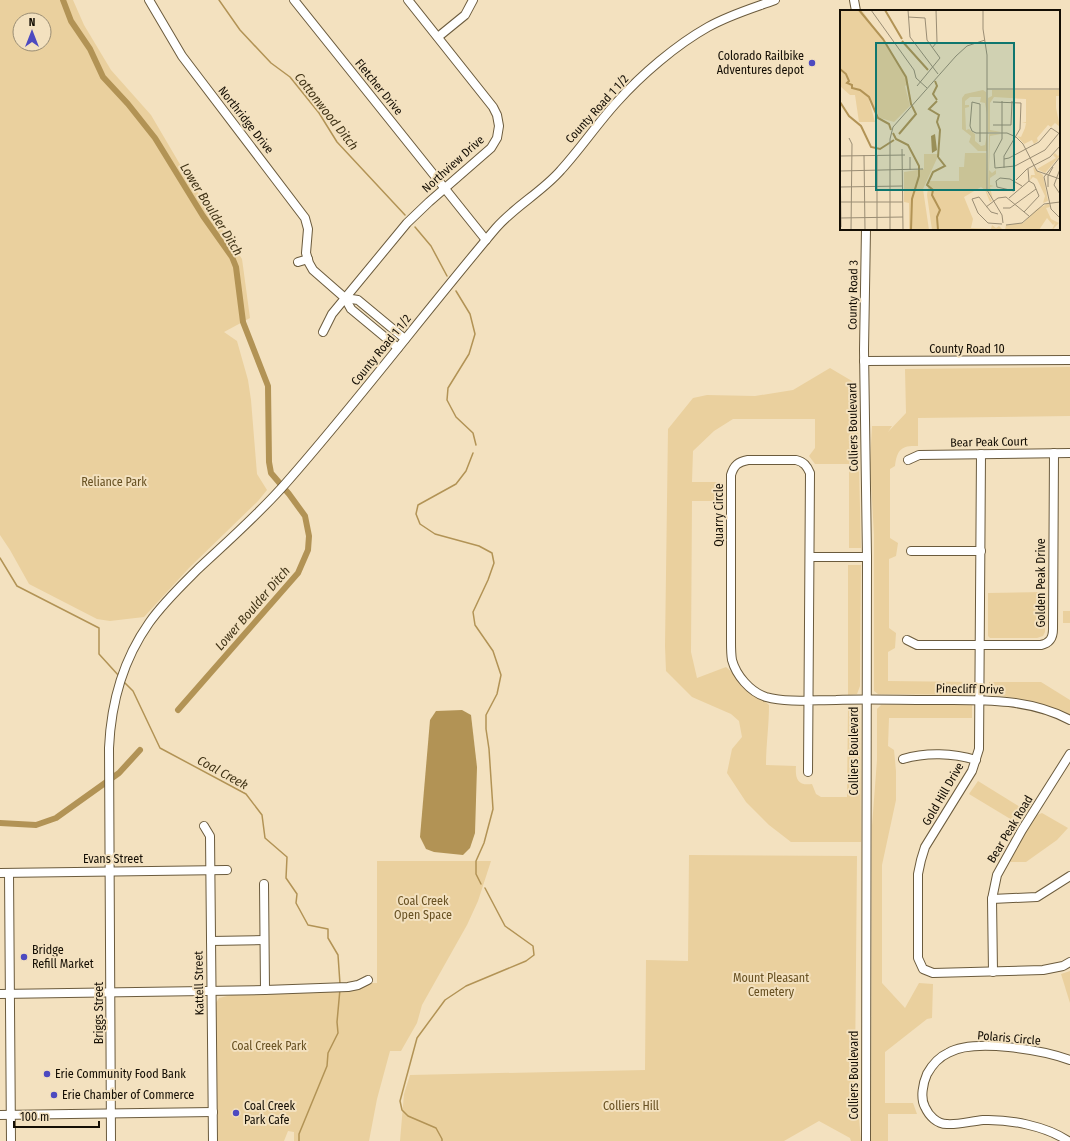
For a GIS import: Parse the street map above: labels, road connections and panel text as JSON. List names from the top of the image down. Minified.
{"streets":{"street":["Fletcher Drive","County Road 1 1/2","Northridge Drive","Northview Drive","County Road 3","County Road 10","Colliers Boulevard","Bear Peak Court","Quarry Circle","Golden Peak Drive","Pinecliff Drive","Gold Hill Drive","Bear Peak Road","Evans Street","Kattell Street","Briggs Street","Polaris Circle"]},"crossings":[["Fletcher Drive","County Road 1 1/2"],["Fletcher Drive","Northview Drive"],["County Road 1 1/2","Briggs Street"],["County Road 3","County Road 10"],["County Road 3","Colliers Boulevard"],["County Road 10","Colliers Boulevard"],["Colliers Boulevard","Quarry Circle"],["Colliers Boulevard","Pinecliff Drive"],["Bear Peak Court","Golden Peak Drive"],["Bear Peak Court","Gold Hill Drive"],["Quarry Circle","Pinecliff Drive"],["Golden Peak Drive","Gold Hill Drive"],["Pinecliff Drive","Gold Hill Drive"],["Gold Hill Drive","Bear Peak Road"],["Evans Street","Kattell Street"],["Evans Street","Briggs Street"]],"water":["Cottonwood Ditch","Lower Boulder Ditch","Coal Creek"],"parks":["Reliance Park","Coal Creek Open Space","Mount Pleasant Cemetery","Coal Creek Park","Colliers Hill"],"places":["Colorado Railbike Adventures depot","Bridge Refill Market","Erie Community Food Bank","Erie Chamber of Commerce","Coal Creek Park Cafe"],"scale_bar":"100 m","north":"top"}
